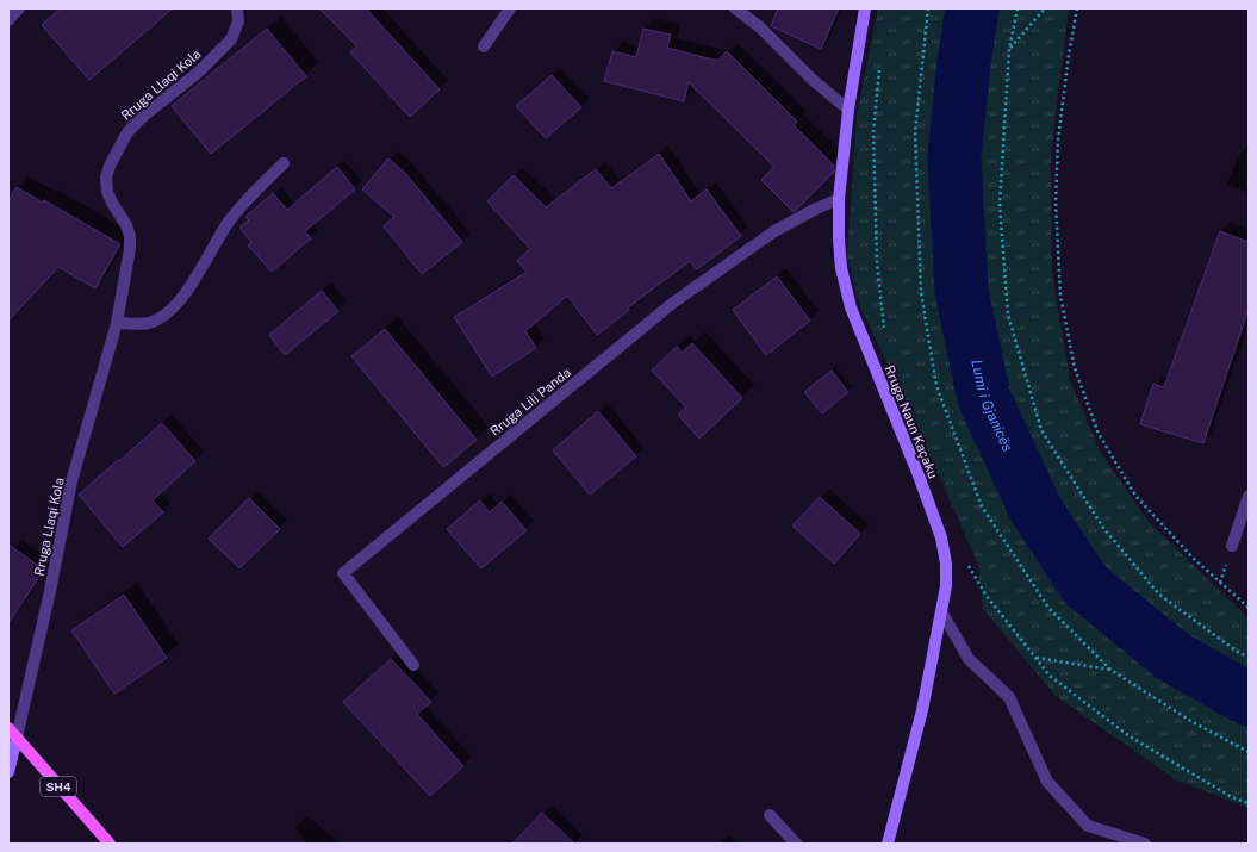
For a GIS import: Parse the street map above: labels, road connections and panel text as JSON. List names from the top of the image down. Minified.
{"streets":{"main road":["SH4"],"street":["Rruga Llaqi Kola","Rruga Lili Panda","Rruga Naun Kaçaku"]},"crossings":[["Rruga Llaqi Kola","SH4"],["Rruga Lili Panda","Rruga Naun Kaçaku"]],"water":["Lumi i Gjanicës"]}
